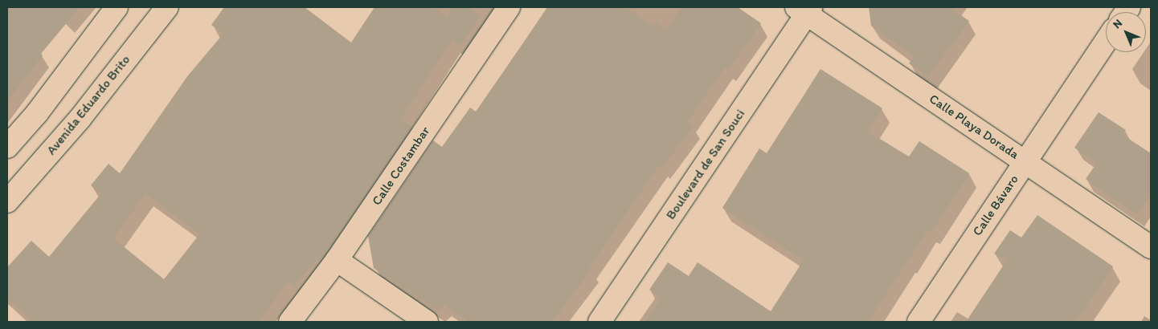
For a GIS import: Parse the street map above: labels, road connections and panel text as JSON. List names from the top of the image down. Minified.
{"streets":{"street":["Avenida Eduardo Brito","Calle Playa Dorada","Boulevard de San Souci","Calle Costambar","Calle Bávaro"]},"crossings":[["Calle Playa Dorada","Boulevard de San Souci"],["Calle Playa Dorada","Calle Bávaro"]],"north":"top left"}
